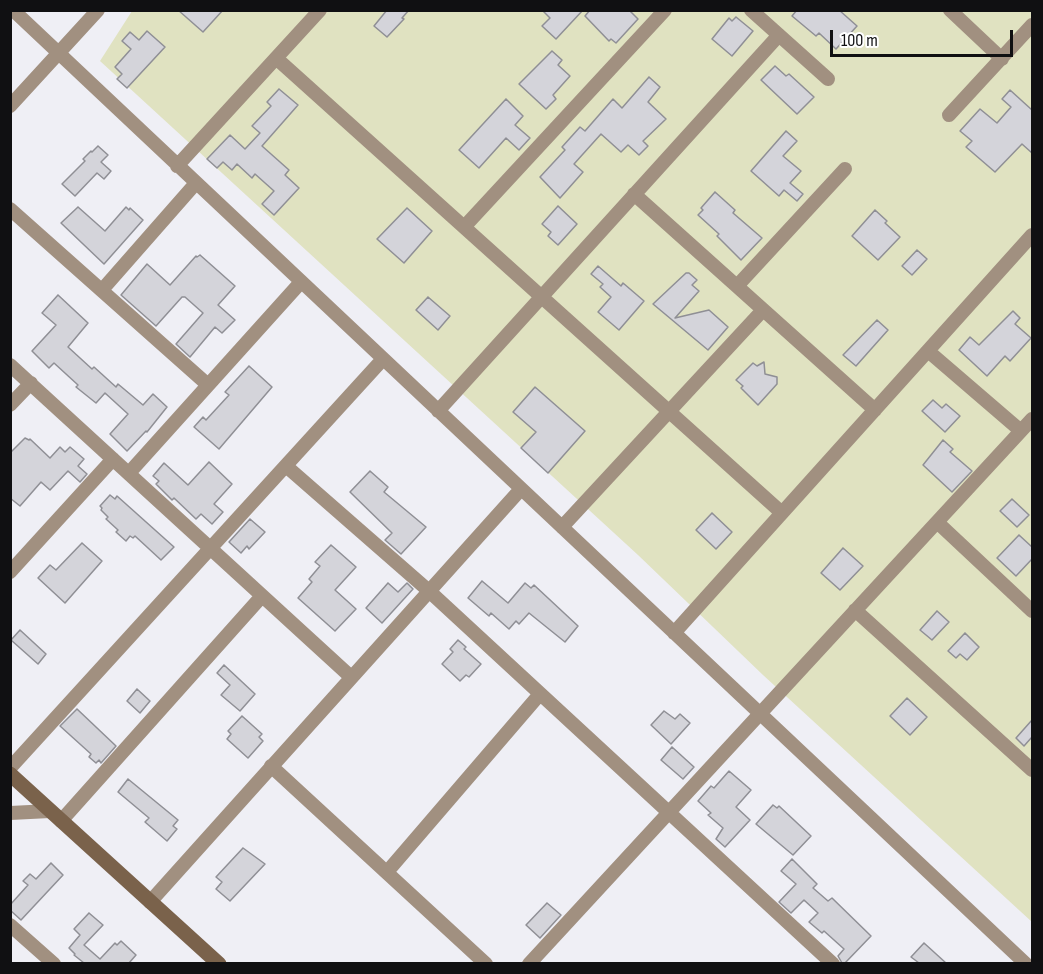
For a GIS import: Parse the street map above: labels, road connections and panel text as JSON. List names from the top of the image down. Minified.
{"scale_bar":"100 m"}
